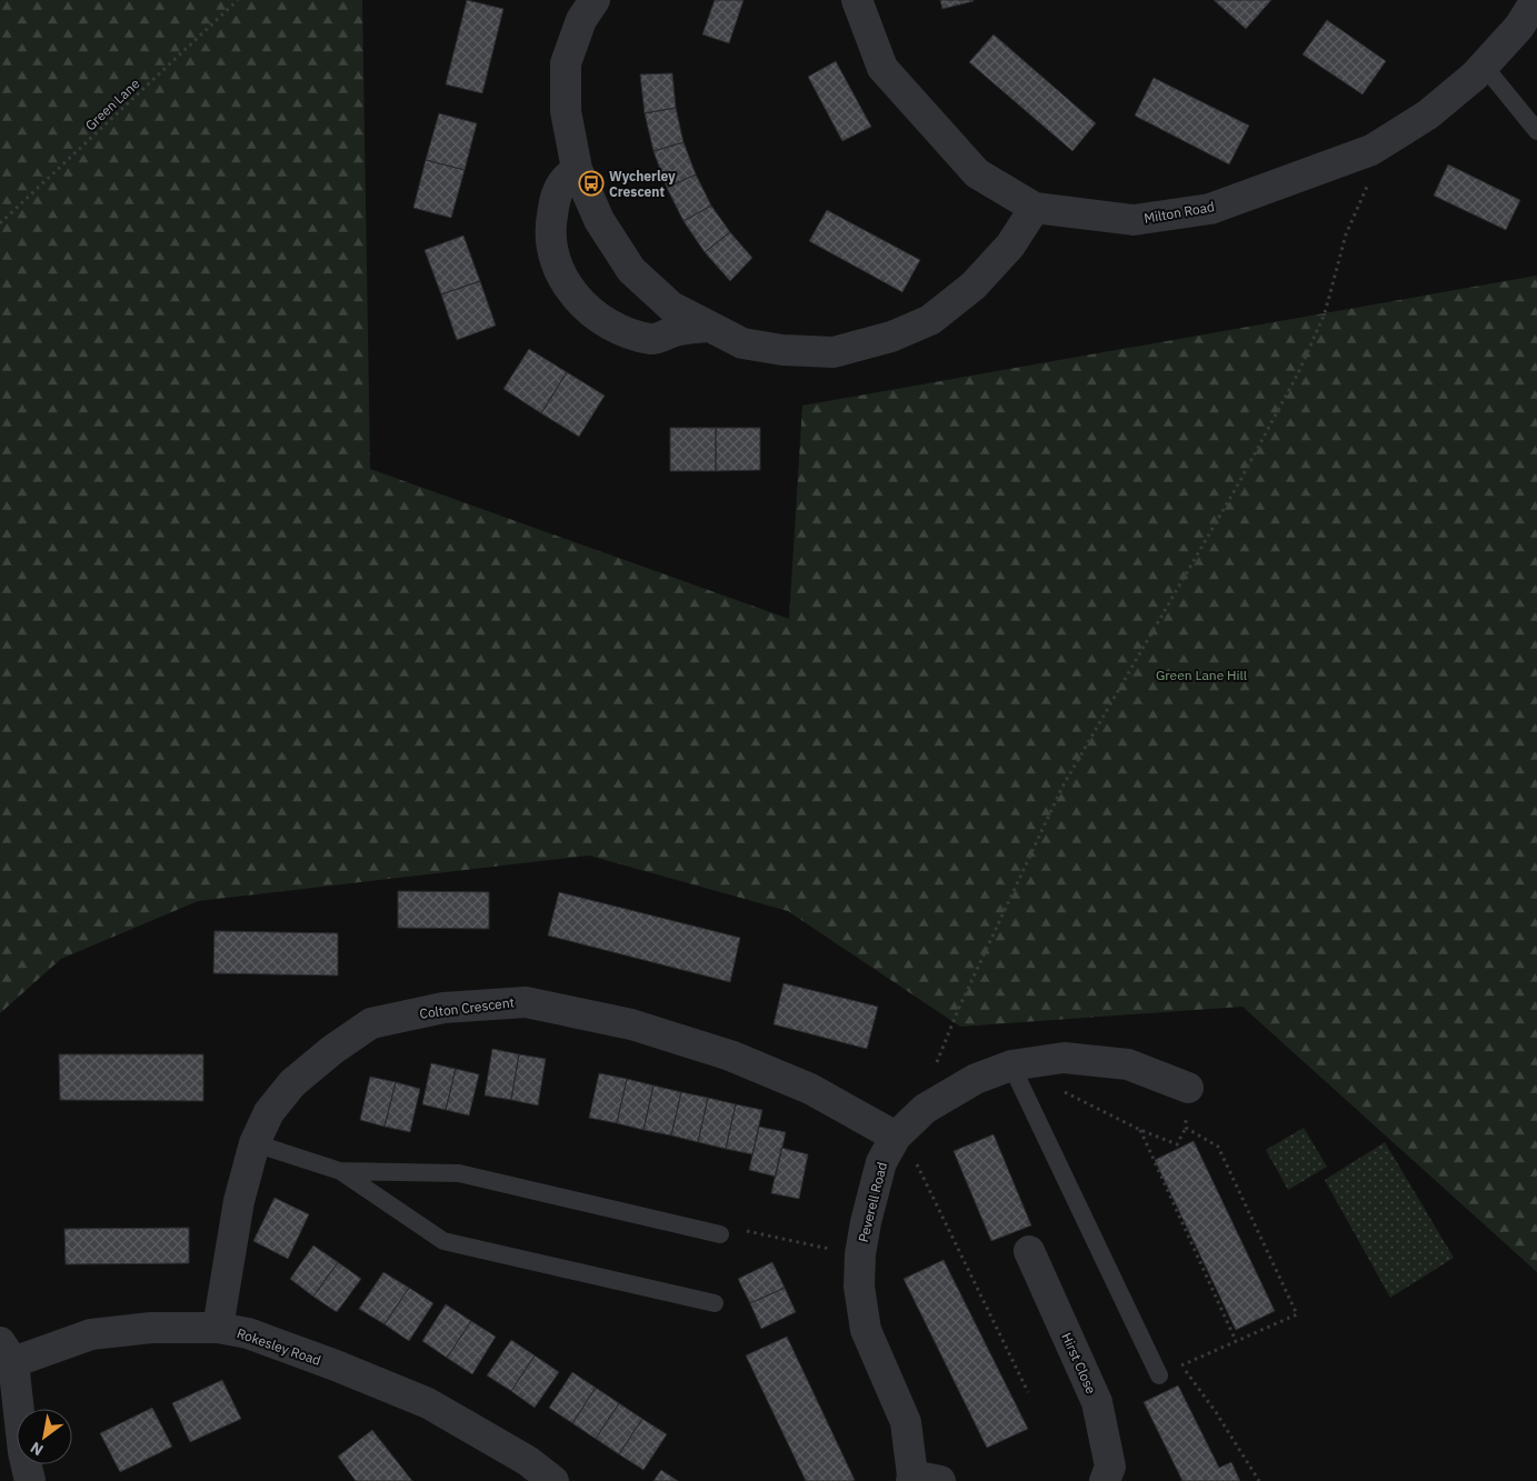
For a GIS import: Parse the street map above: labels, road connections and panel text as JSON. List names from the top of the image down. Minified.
{"streets":{"street":["Milton Road","Colton Crescent","Peverell Road","Rokesley Road","Hirst Close"],"path":["Green Lane"]},"crossings":[["Colton Crescent","Peverell Road"],["Colton Crescent","Rokesley Road"]],"parks":["Green Lane Hill"],"places":{"bus stop":["Wycherley Crescent"]},"north":"bottom left"}
